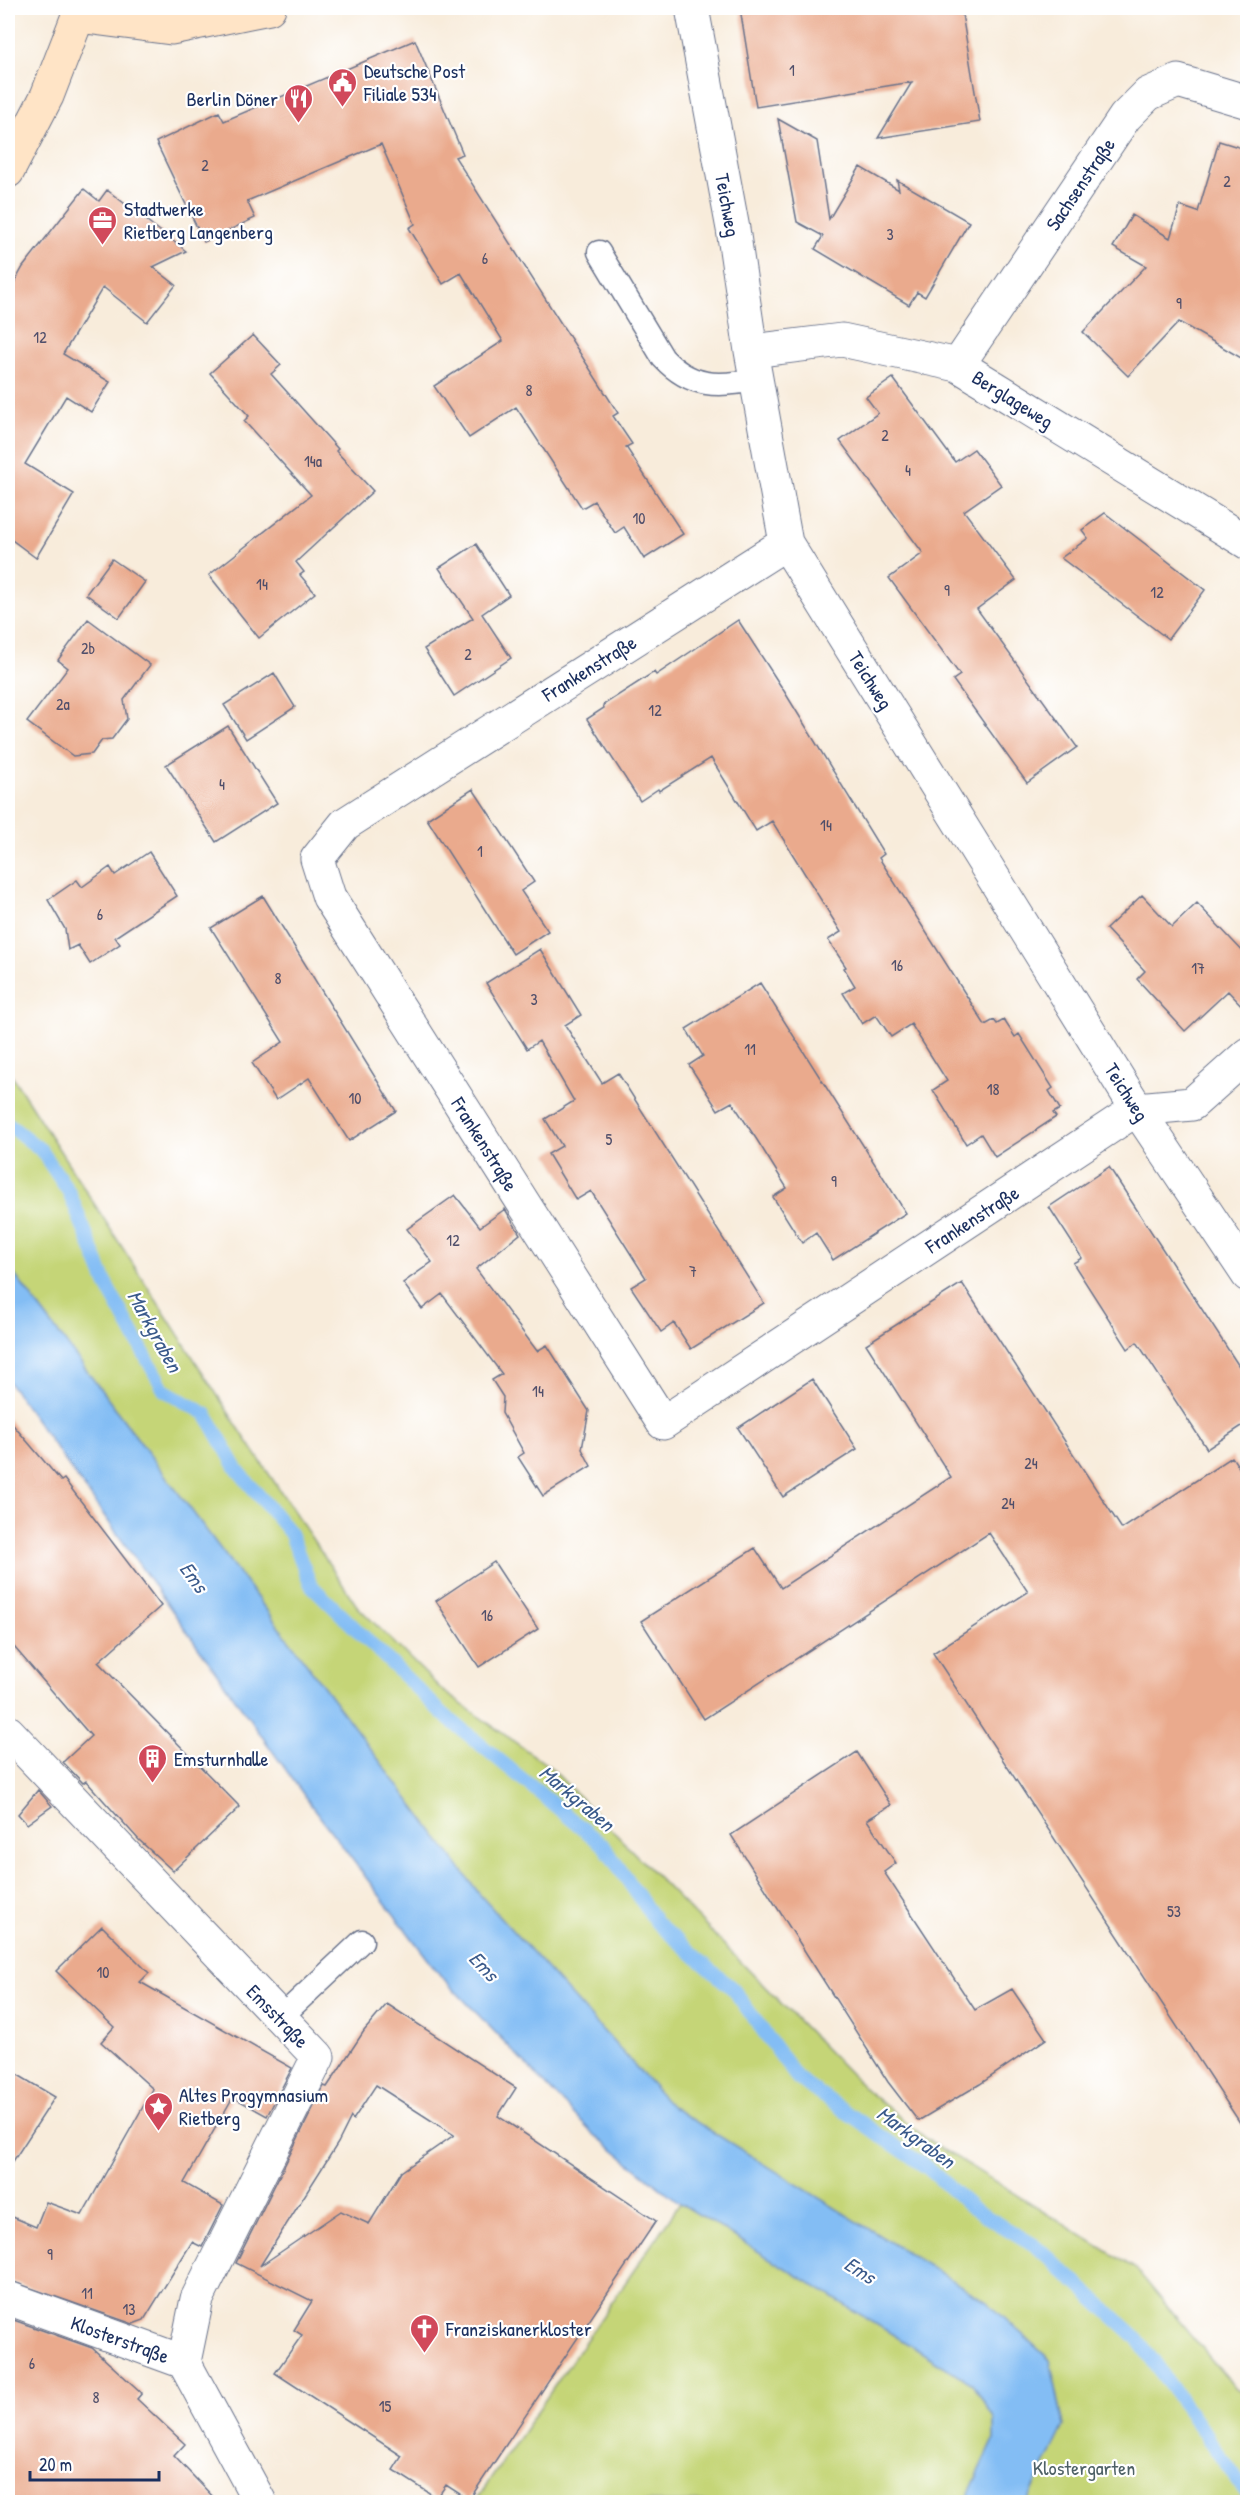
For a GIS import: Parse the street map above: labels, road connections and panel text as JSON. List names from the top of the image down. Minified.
{"streets":{"street":["Sachsenstraße","Teichweg","Berglageweg","Frankenstraße","Emsstraße","Klosterstraße"]},"crossings":[["Sachsenstraße","Berglageweg"],["Teichweg","Berglageweg"],["Teichweg","Frankenstraße"],["Emsstraße","Klosterstraße"]],"water":["Markgraben","Ems"],"parks":["Klostergarten"],"places":{"public building":["Deutsche Post Filiale 534"],"restaurant":["Berlin Döner"],"office":["Stadtwerke Rietberg Langenberg"],"building":["Emsturnhalle"],"place":["Altes Progymnasium Rietberg"],"church":["Franziskanerkloster"]},"house_numbers":["1","2","2","3","6","9","12","8","2","14a","4","10","14","9","12","2b","2","2a","12","4","14","1","6","16","17","8","3","11","18","10","5","9","12","7","14","24","24","16","53","10","9","11","13","6","8","15"],"scale_bar":"20 m"}
